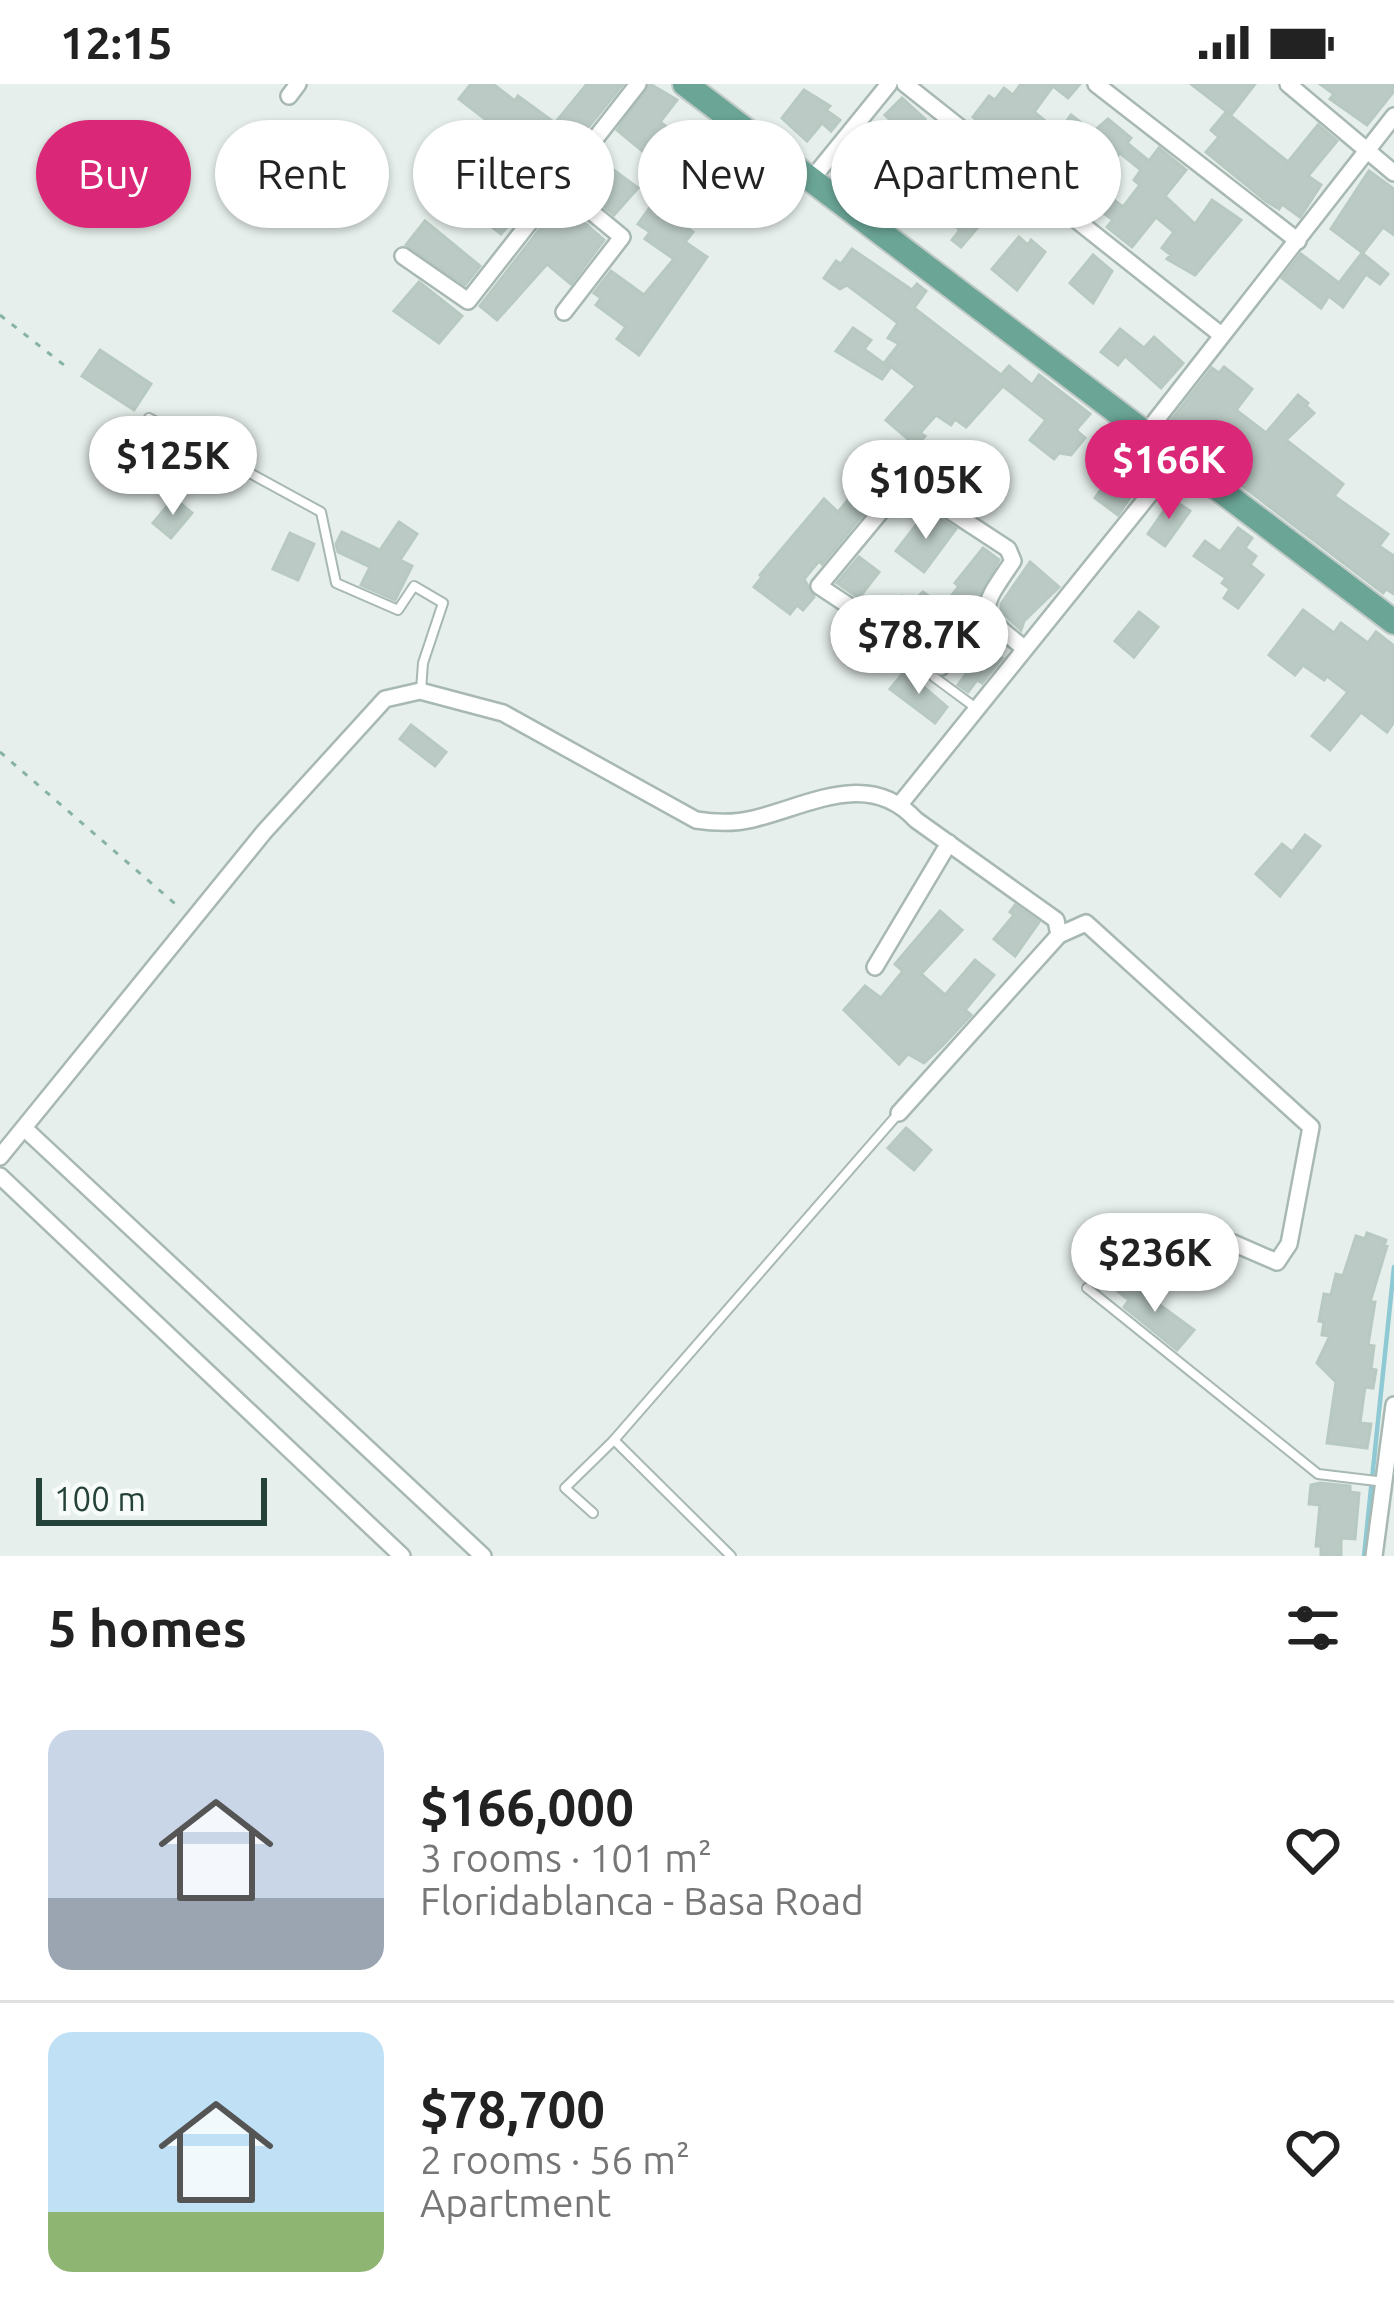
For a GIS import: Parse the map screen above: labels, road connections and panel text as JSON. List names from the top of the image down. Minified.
{"scale_bar":"100 m","page":{"status":"12:15","chip":["Buy","Rent","Filters","New","Apartment"],"price":["$125K","$166K","$105K","$78.7K","$236K"],"scale":"100 m","heading":"5 homes","list":[{"name":"$166,000","note":"3 rooms · 101 m² · Floridablanca - Basa Road"},{"name":"$78,700","note":"2 rooms · 56 m² · Apartment"}]}}
